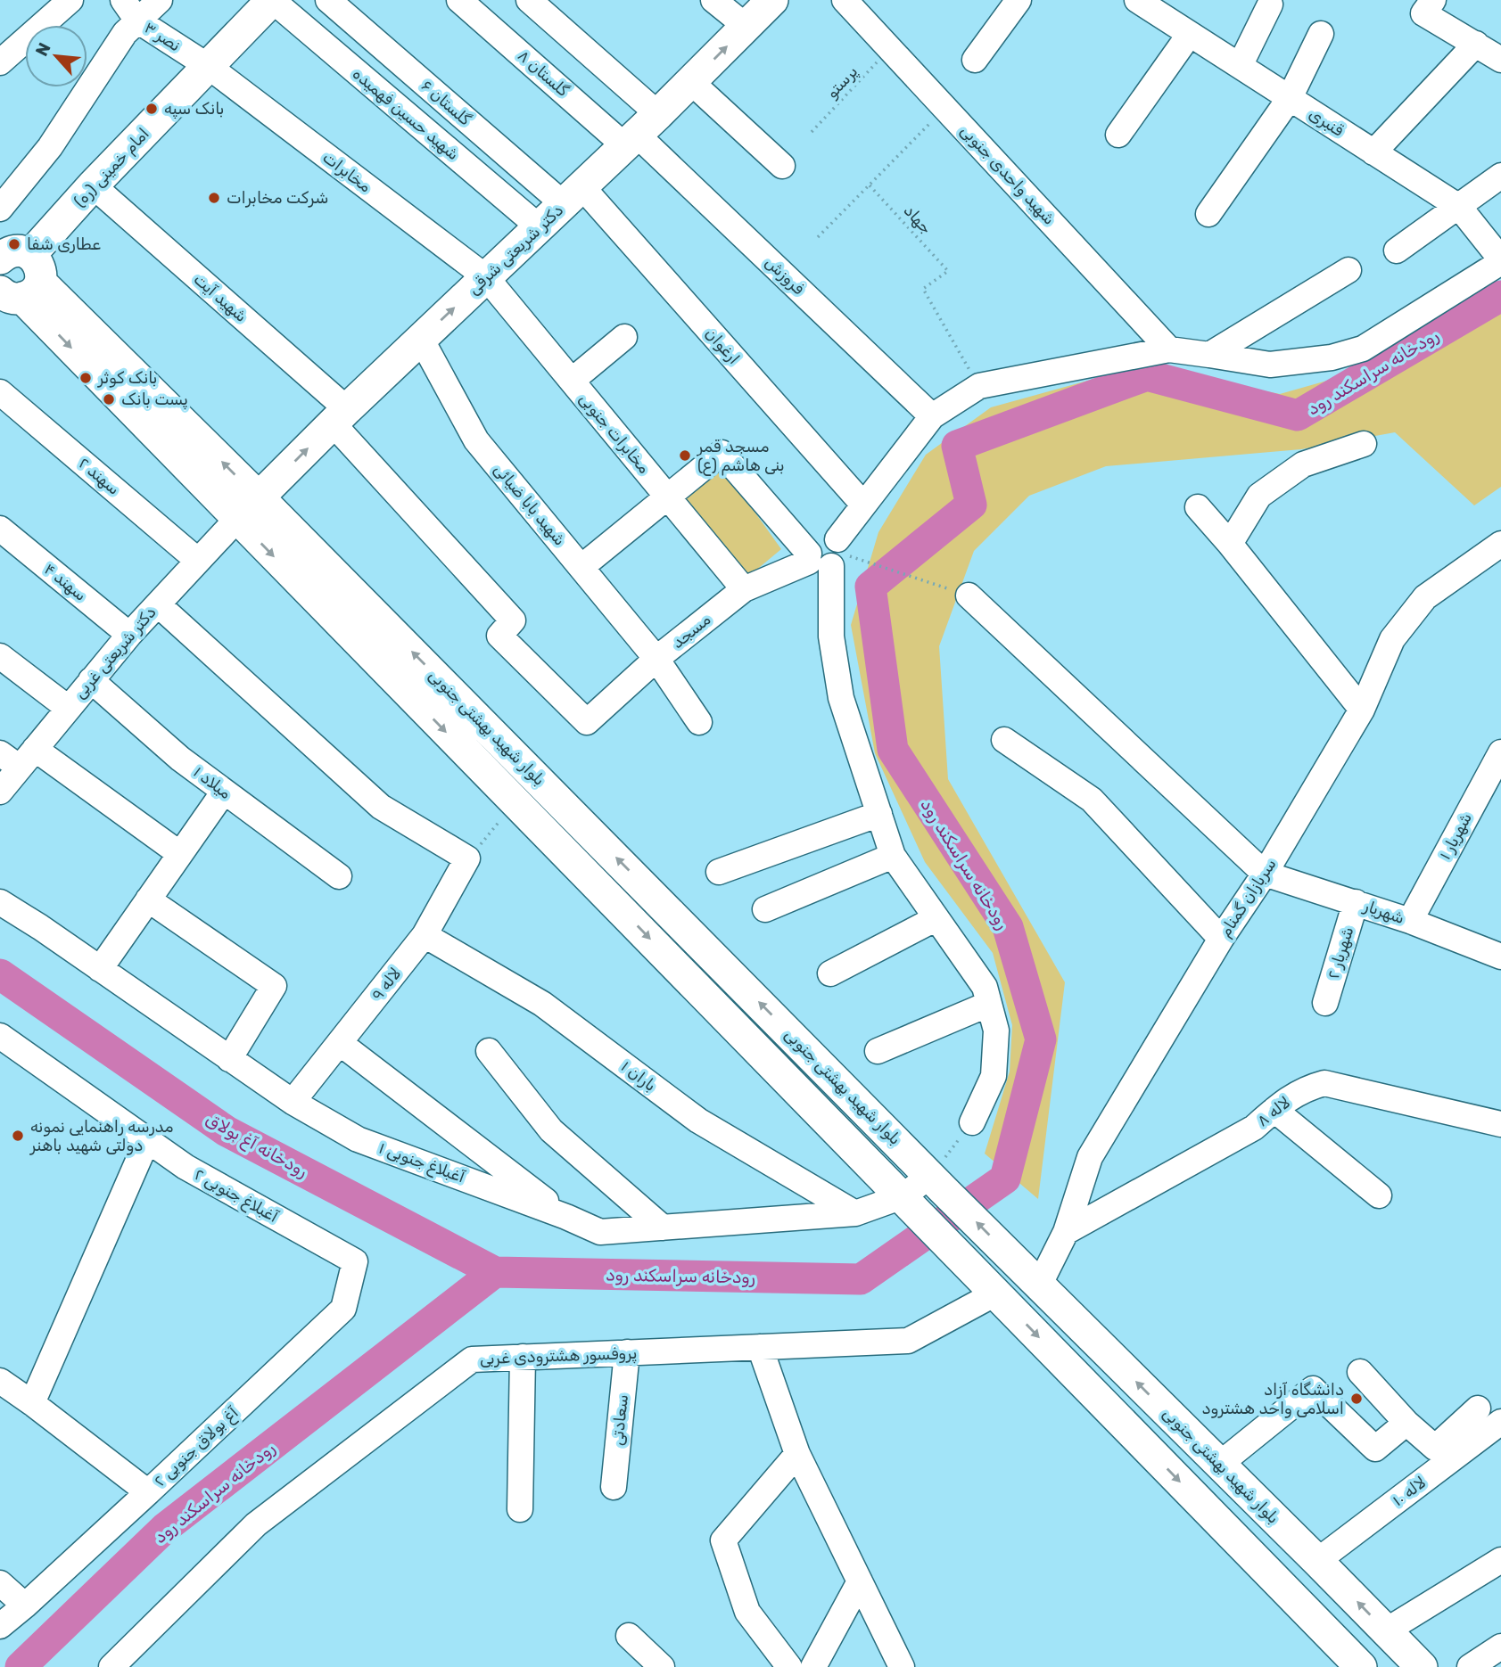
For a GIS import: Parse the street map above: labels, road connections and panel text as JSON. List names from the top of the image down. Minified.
{"streets":{"main road":["امام خمینی (ره)","دکتر شریعتی شرقی","بلوار شهید بهشتی جنوبی"],"street":["نصر ۳","گلستان ۸","گلستان ۶","شهيد حسین فهمیده","قنبری","مخابرات","شهید واحدی جنوبی","فروزش","شهید آیت","ارغوان","مخابرات جنوبی","سهند ۲","شهيد بابا ضيائی","سهند ۴","مسجد","دکتر شریعتی غربی","میلاد ۱","شهریار ۱","سربازان گمنام","شهریار","شهریار ۲","لاله ۹","باران ۱","لاله ۸","آغبلاغ جنوبی ۱","آغبلاغ جنوبی ۲","پروفسور هشترودی غربی","سعادتی","آغ بولاق جنوبی ۲","لاله ۱۰"],"path":["پرستو","جهاد"]},"crossings":[["نصر ۳","امام خمینی (ره)"],["نصر ۳","مخابرات"],["گلستان ۸","دکتر شریعتی شرقی"],["گلستان ۸","فروزش"],["پرستو","شهید واحدی جنوبی"],["گلستان ۶","دکتر شریعتی شرقی"],["گلستان ۶","ارغوان"],["شهيد حسین فهمیده","امام خمینی (ره)"],["شهيد حسین فهمیده","دکتر شریعتی شرقی"],["امام خمینی (ره)","مخابرات"],["امام خمینی (ره)","شهید آیت"],["امام خمینی (ره)","بلوار شهید بهشتی جنوبی"],["مخابرات","دکتر شریعتی شرقی"],["مخابرات","مخابرات جنوبی"],["دکتر شریعتی شرقی","فروزش"],["دکتر شریعتی شرقی","شهید آیت"],["دکتر شریعتی شرقی","ارغوان"],["دکتر شریعتی شرقی","مخابرات جنوبی"],["دکتر شریعتی شرقی","شهيد بابا ضيائی"],["دکتر شریعتی شرقی","دکتر شریعتی غربی"],["دکتر شریعتی شرقی","بلوار شهید بهشتی جنوبی"],["شهید آیت","مسجد"],["مخابرات جنوبی","مسجد"],["سهند ۲","دکتر شریعتی غربی"],["شهيد بابا ضيائی","مسجد"],["سهند ۴","دکتر شریعتی غربی"],["دکتر شریعتی غربی","بلوار شهید بهشتی جنوبی"],["دکتر شریعتی غربی","میلاد ۱"],["بلوار شهید بهشتی جنوبی","سربازان گمنام"],["بلوار شهید بهشتی جنوبی","آغبلاغ جنوبی ۱"],["بلوار شهید بهشتی جنوبی","پروفسور هشترودی غربی"],["بلوار شهید بهشتی جنوبی","لاله ۱۰"],["شهریار ۱","شهریار"],["سربازان گمنام","شهریار"],["سربازان گمنام","لاله ۸"],["شهریار","شهریار ۲"],["لاله ۹","باران ۱"],["لاله ۹","آغبلاغ جنوبی ۱"],["باران ۱","آغبلاغ جنوبی ۱"],["آغبلاغ جنوبی ۲","آغ بولاق جنوبی ۲"],["پروفسور هشترودی غربی","سعادتی"]],"one_way":["دکتر شریعتی شرقی"],"water":["رودخانه سراسکند رود","رودخانه آغ بولاق"],"places":["بانک سپه","شرکت مخابرات","عطاری شفا","بانک کوثر","پست بانک","مسجد قمر بنی هاشم (ع)","مدرسه راهنمایی نمونه دولتی شهید باهنر","دانشگاه آزاد اسلامی واحد هشترود"],"north":"top left"}
